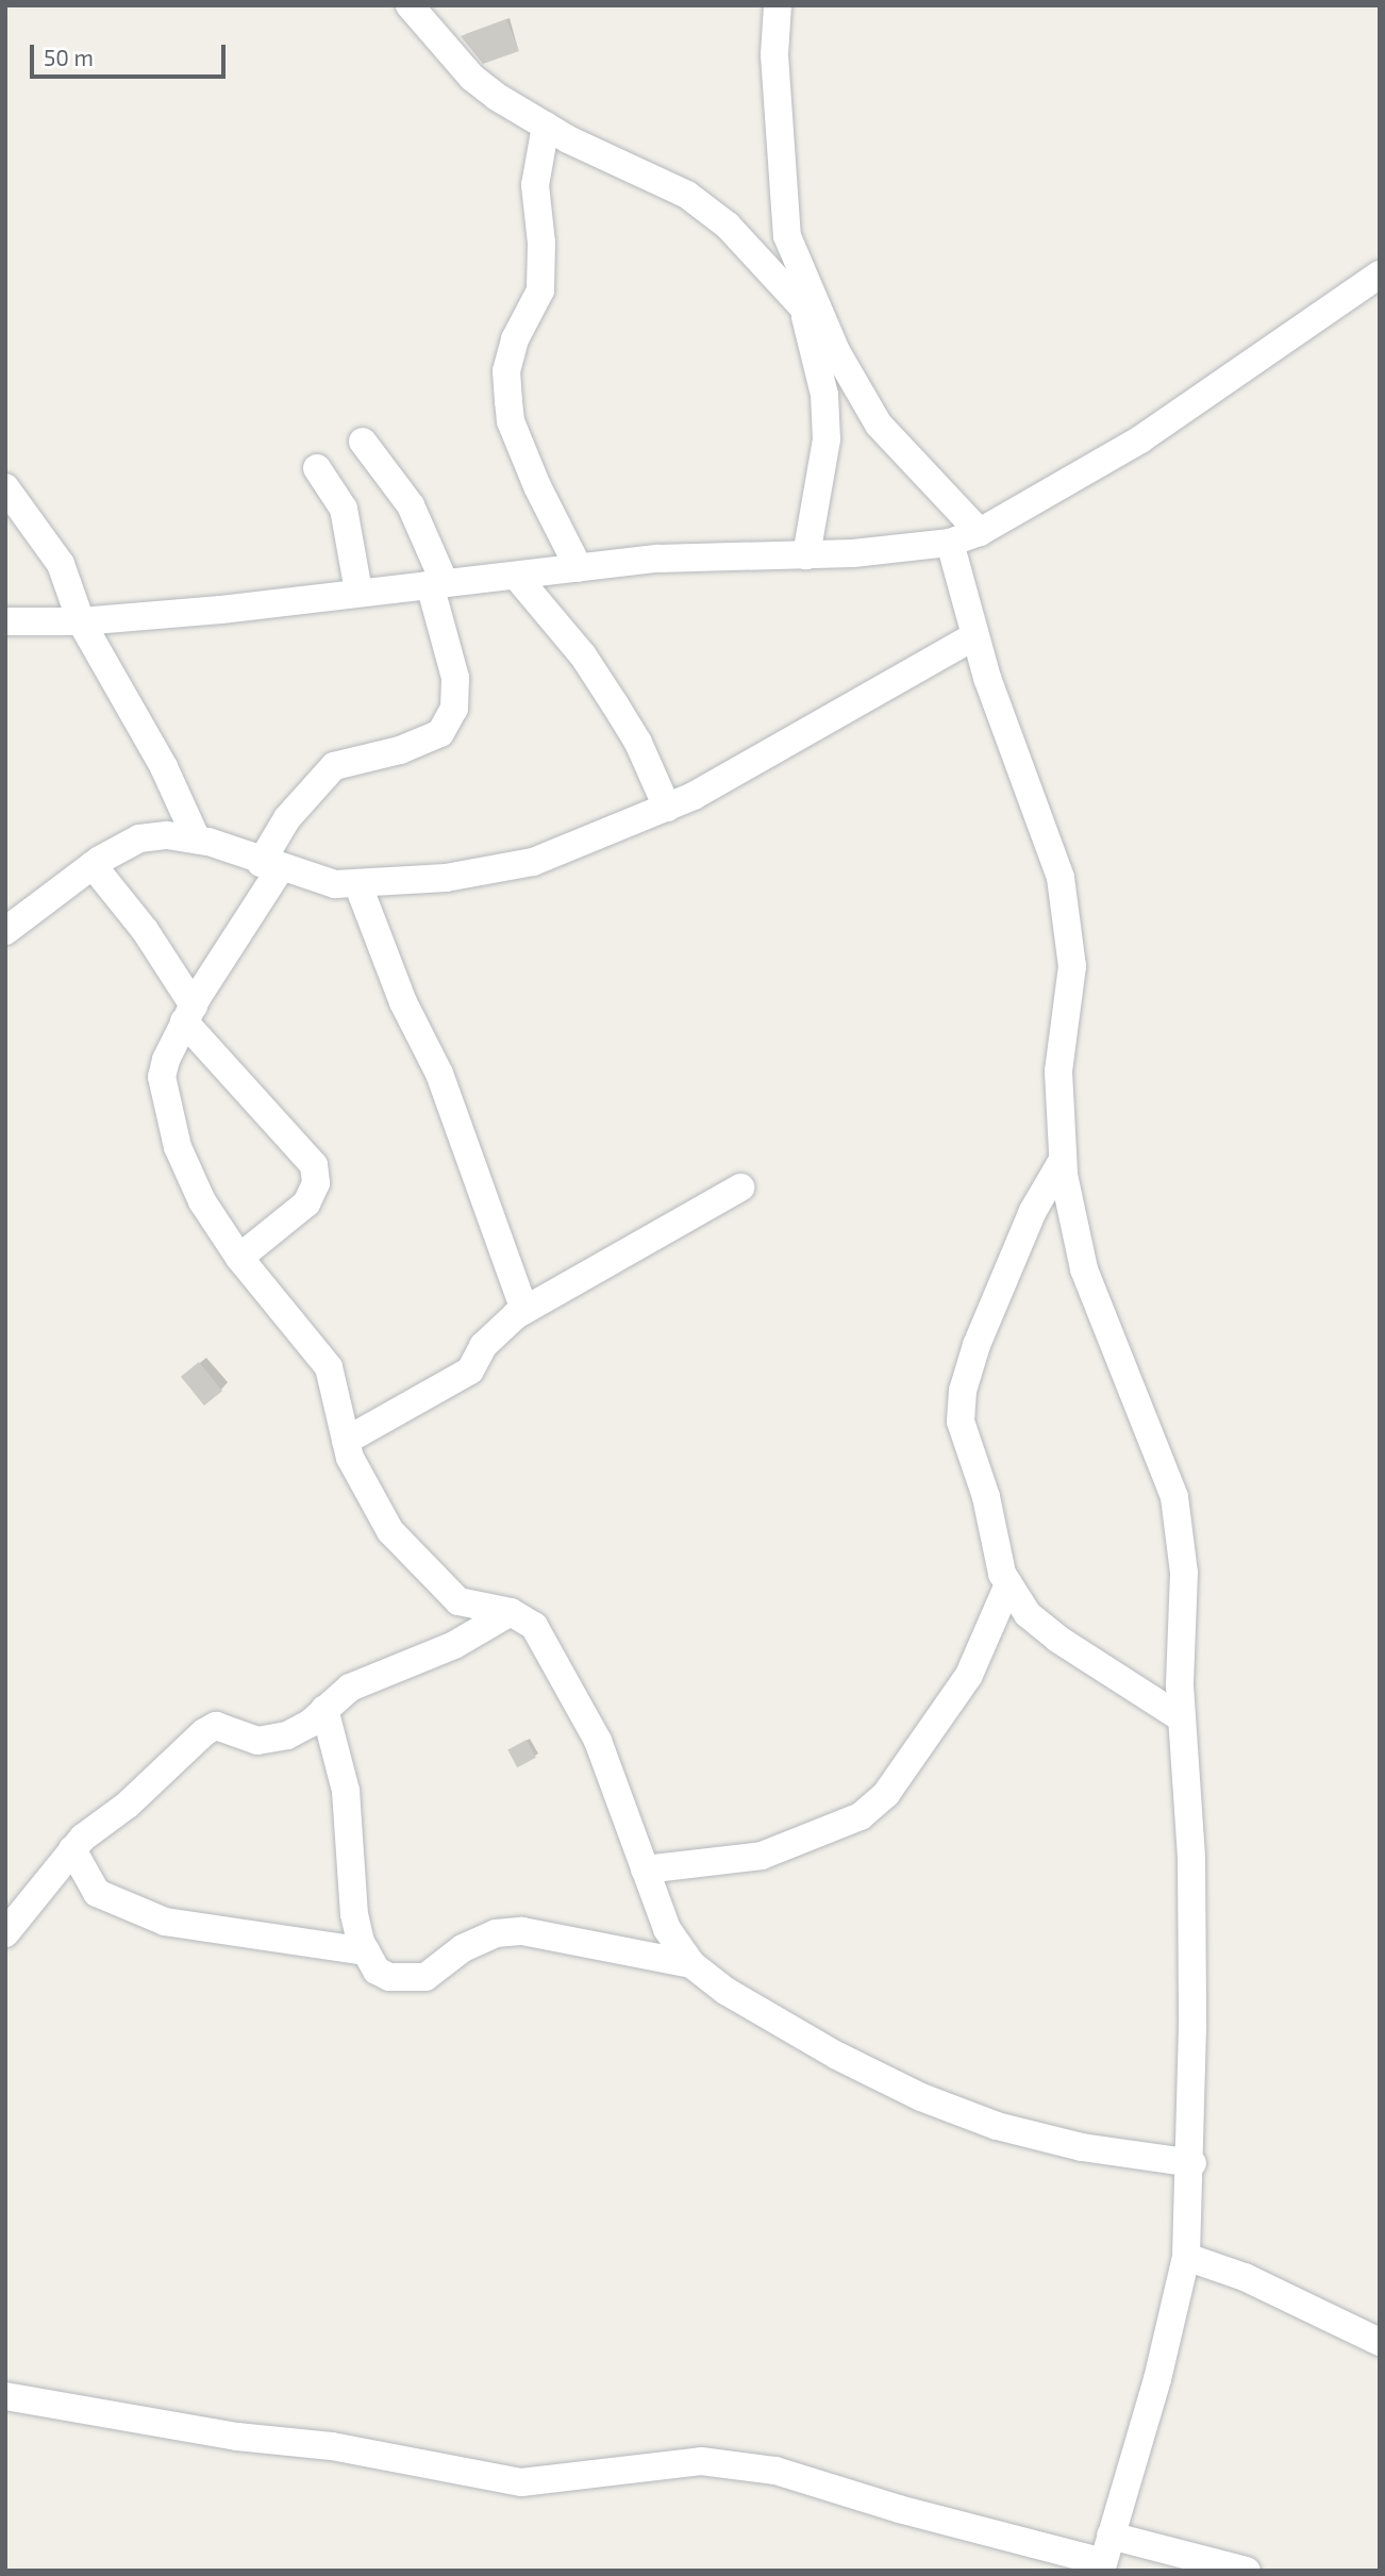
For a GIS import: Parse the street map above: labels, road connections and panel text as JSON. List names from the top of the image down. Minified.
{"scale_bar":"50 m"}
